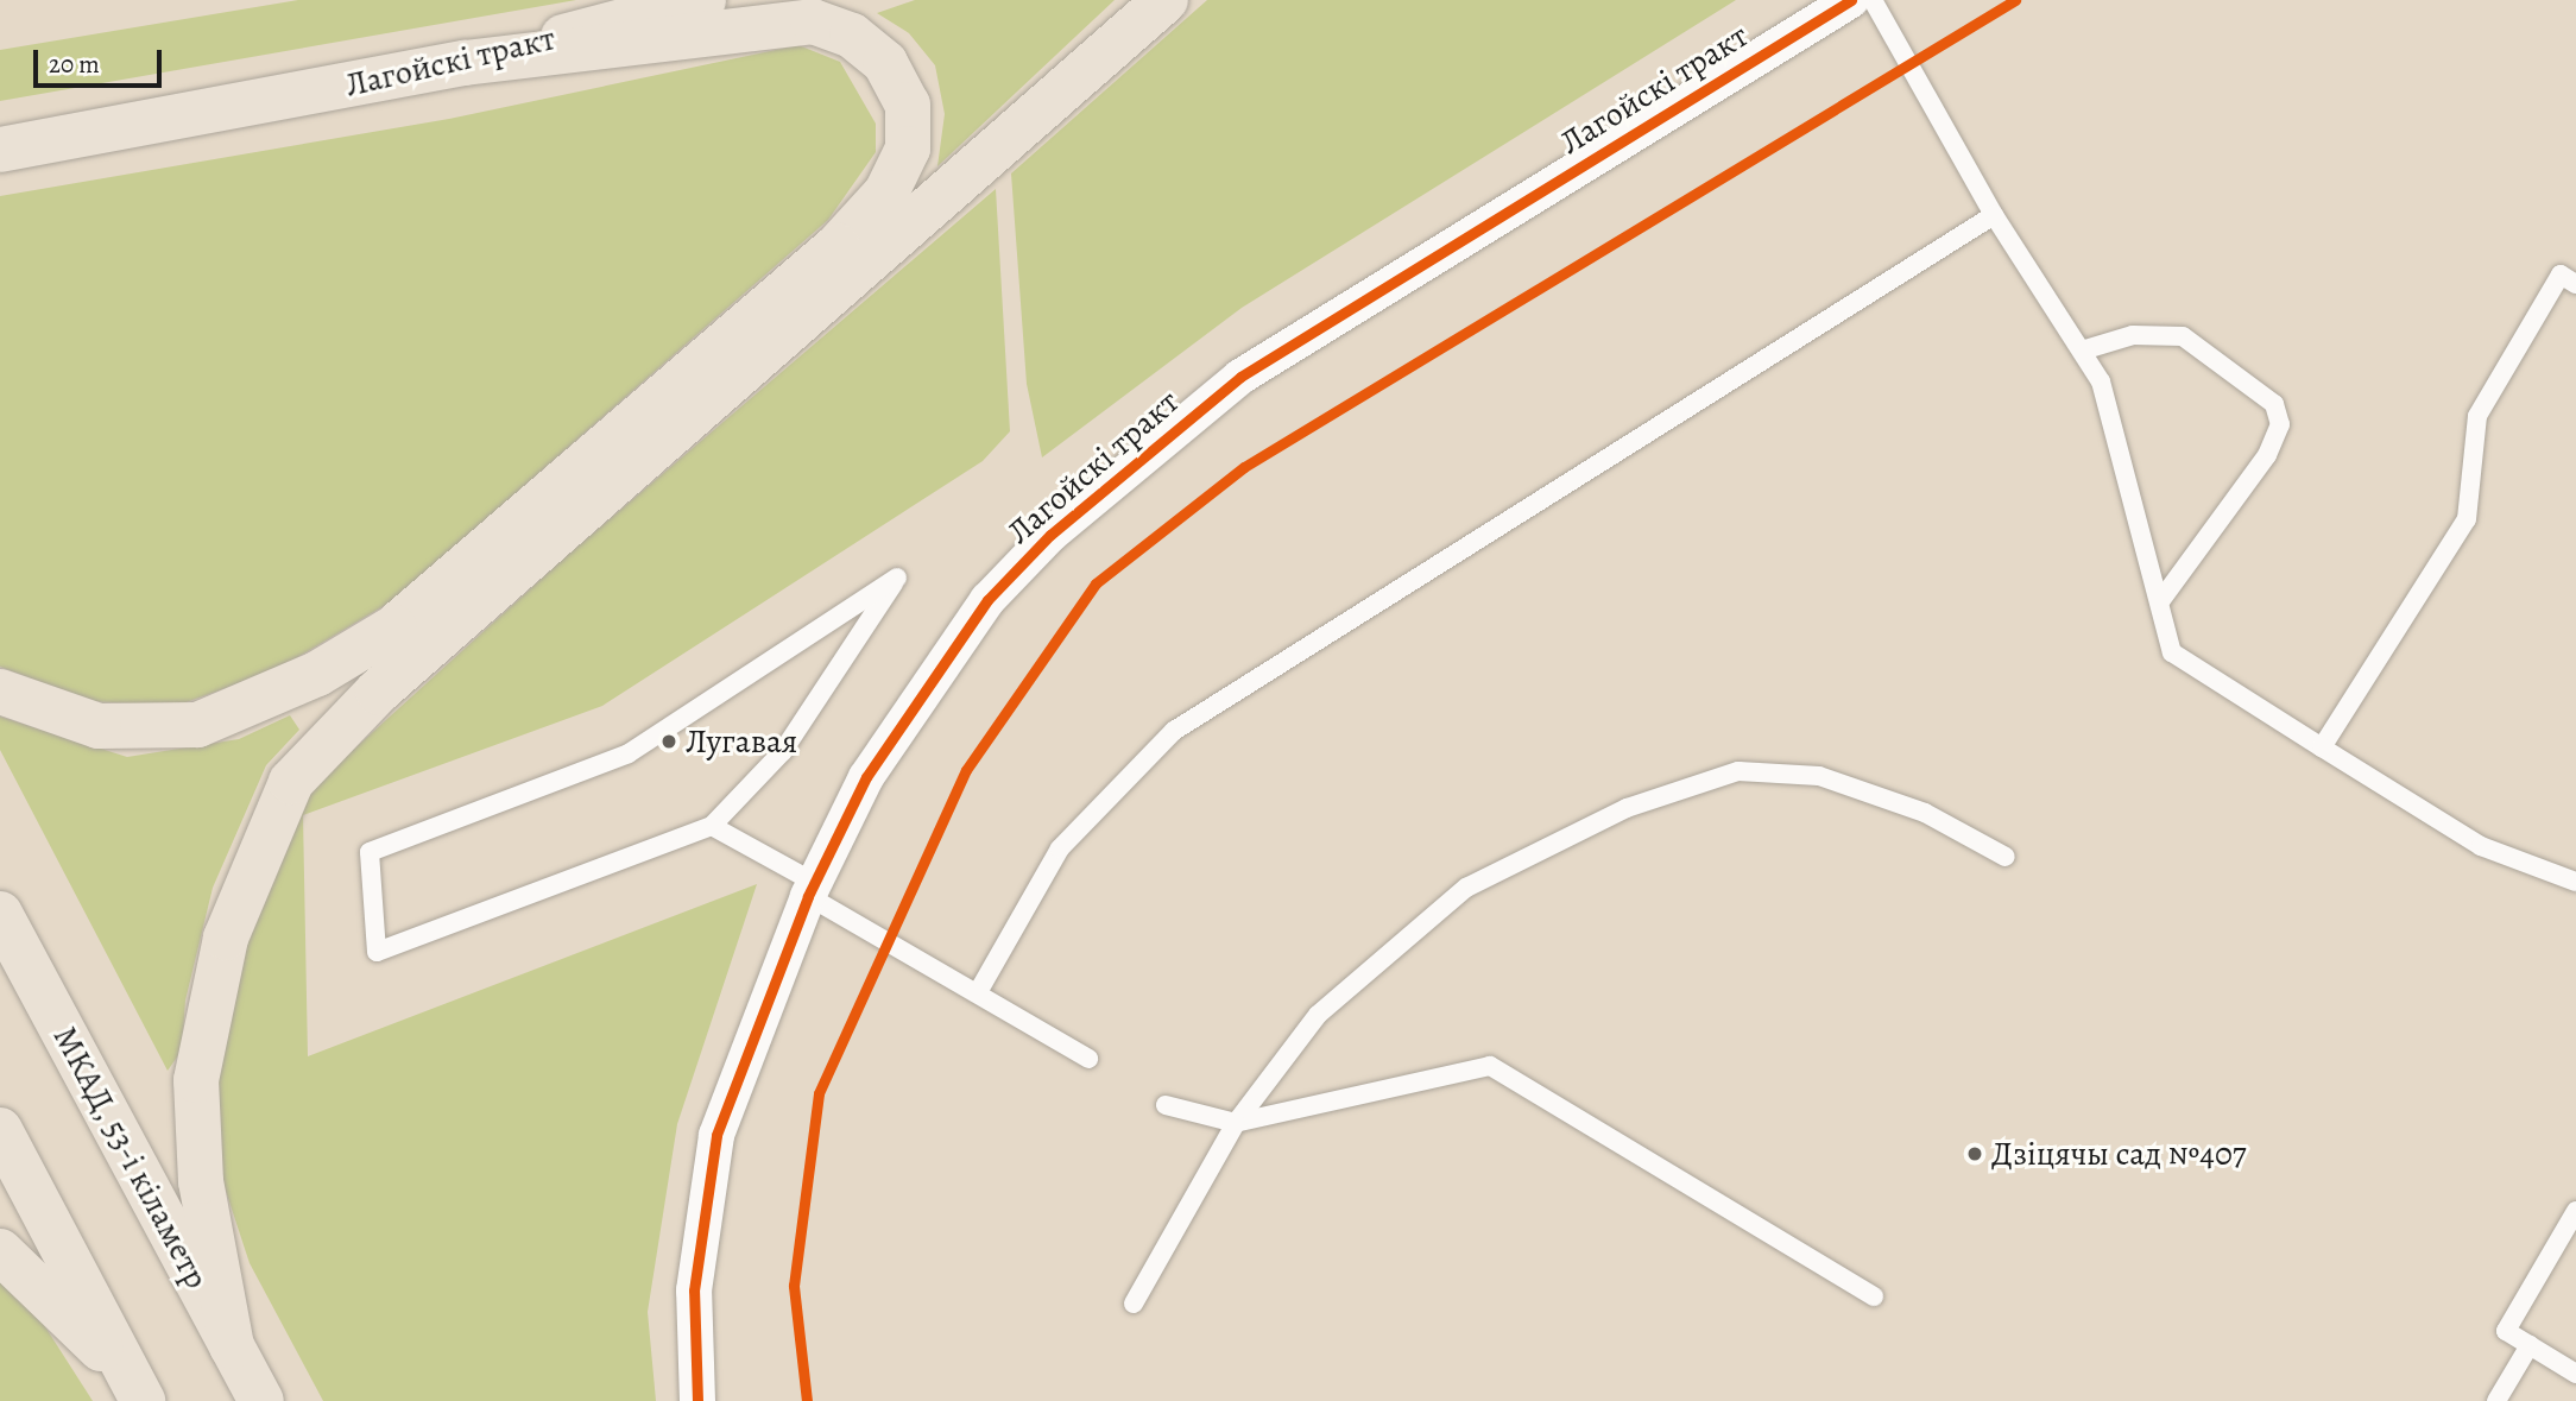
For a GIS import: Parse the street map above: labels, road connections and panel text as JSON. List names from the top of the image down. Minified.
{"streets":{"main road":["Лагойскі тракт","МКАД, 53-і кіламетр"]},"places":["Лугавая","Дзіцячы сад №407"],"scale_bar":"20 m"}
